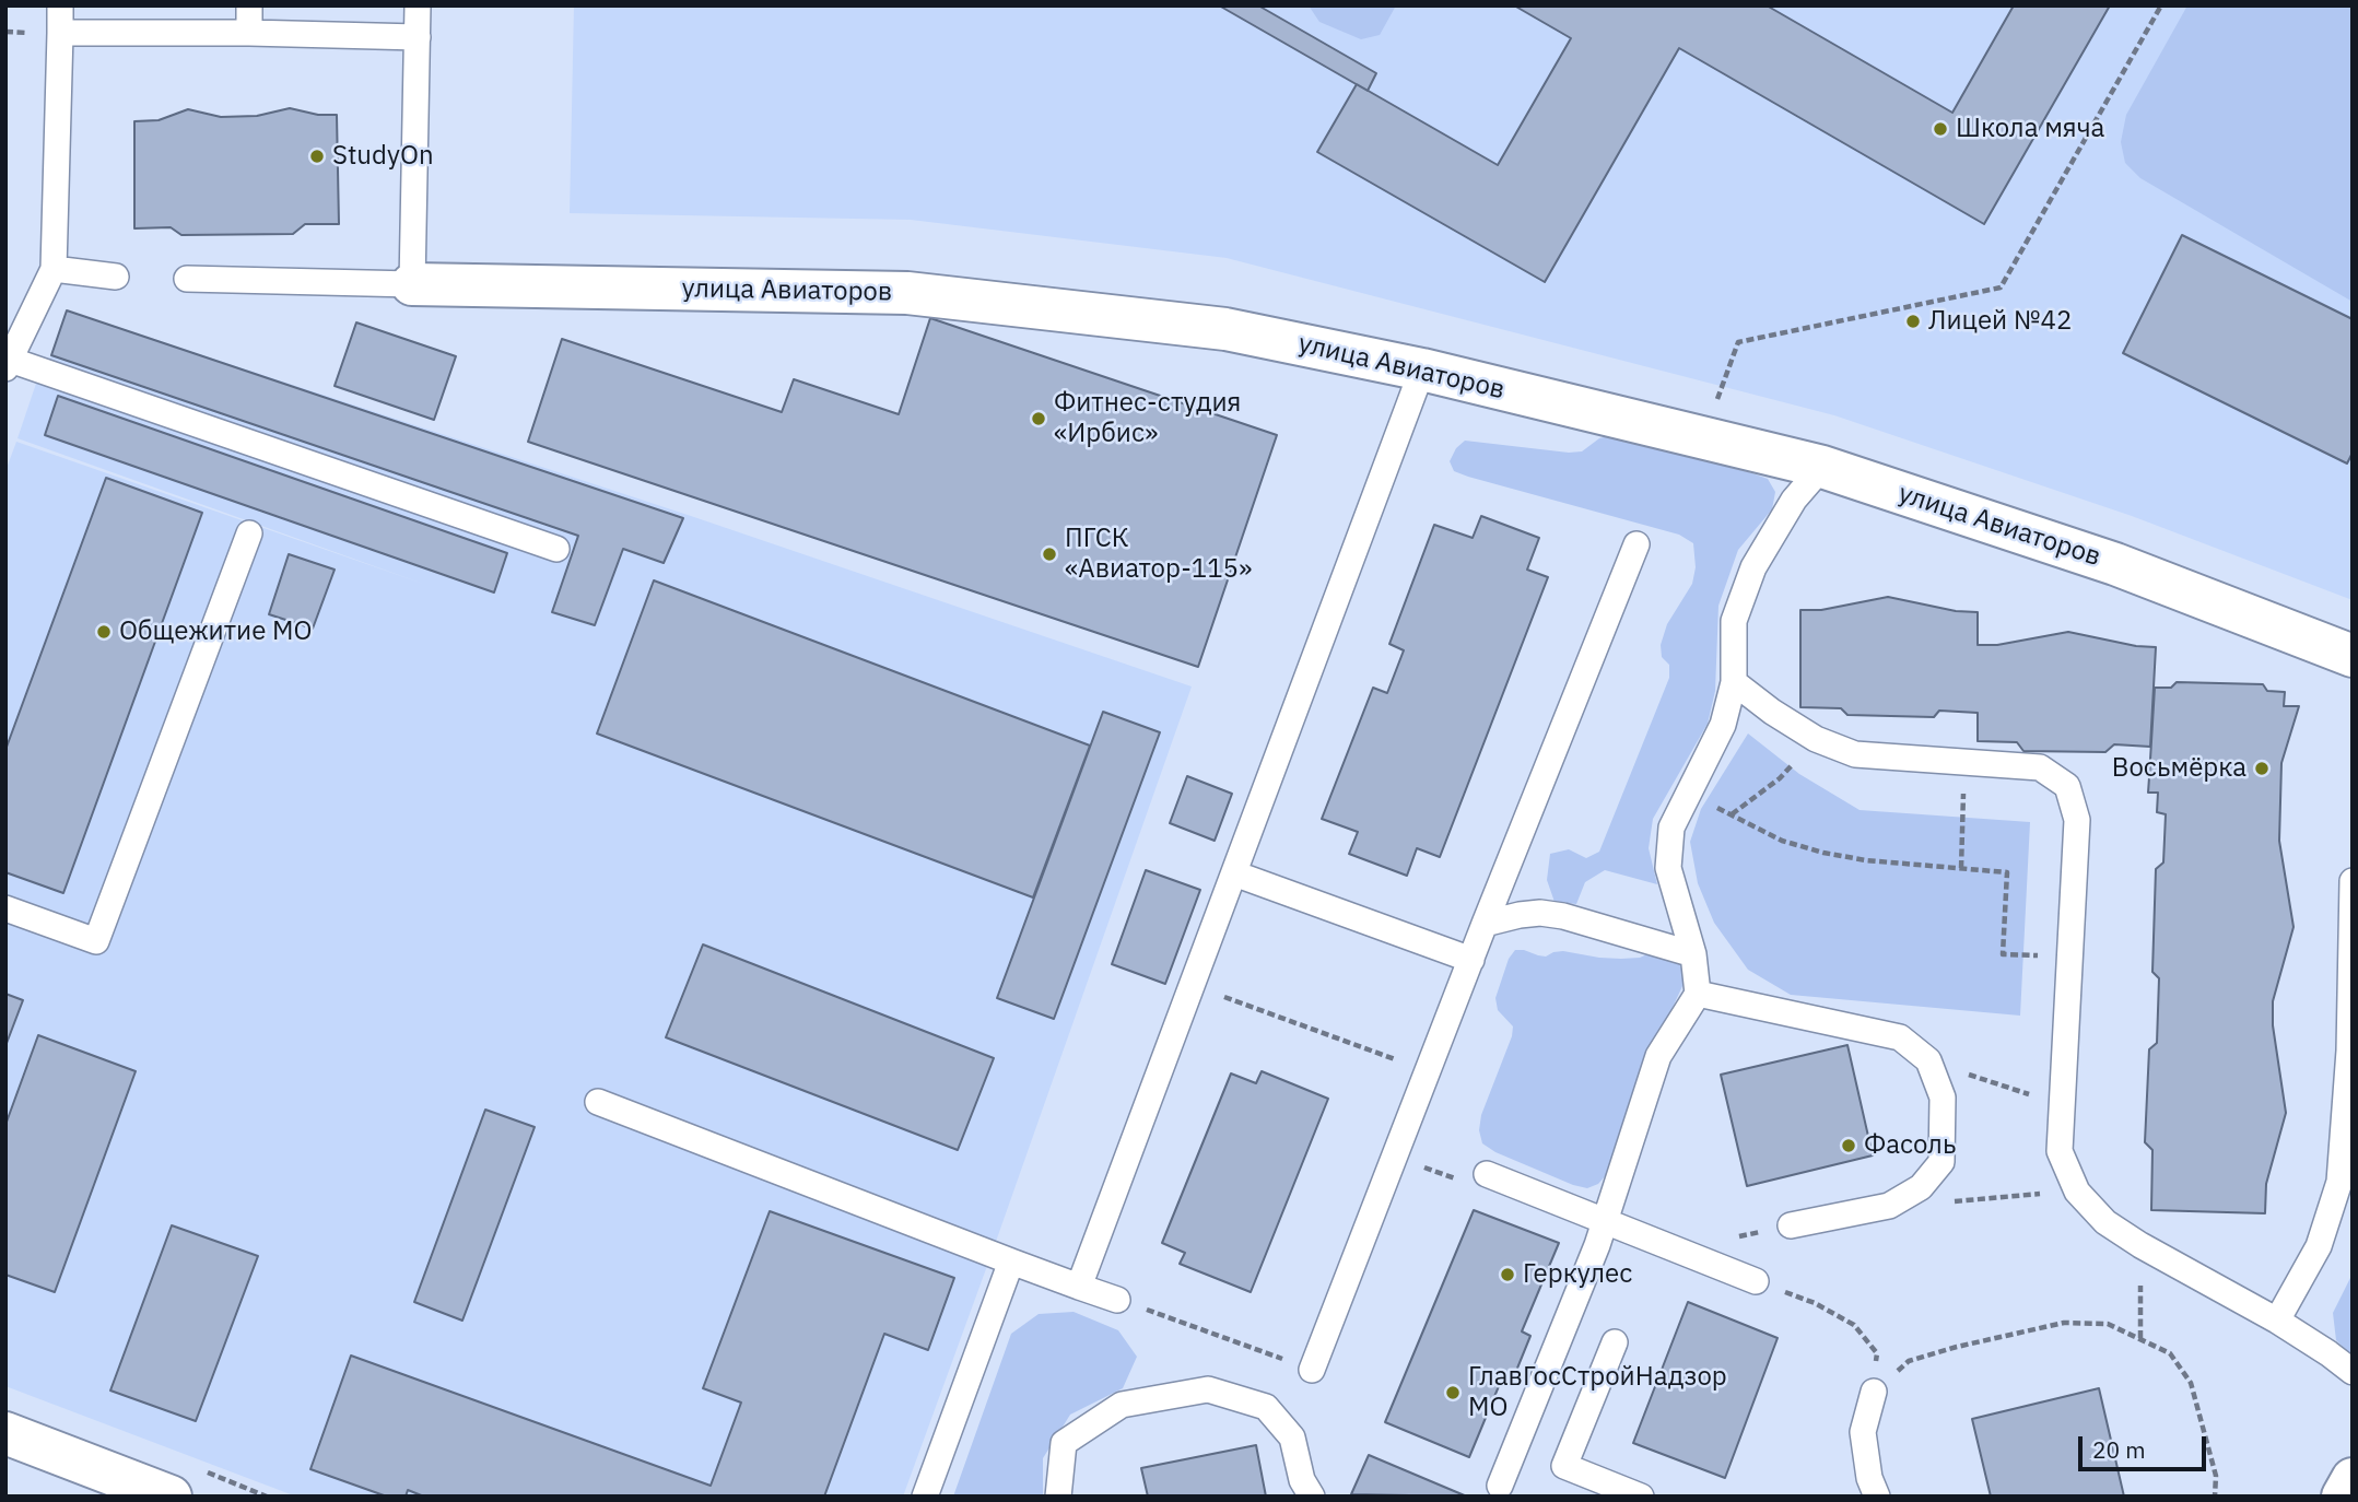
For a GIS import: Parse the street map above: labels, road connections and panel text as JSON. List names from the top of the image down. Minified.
{"streets":{"street":["улица Авиаторов"]},"places":["Школа мяча","StudyOn","Лицей №42","Фитнес-студия «Ирбис»","ПГСК «Авиатор-115»","Общежитие МО","Восьмёрка","Фасоль","Геркулес","ГлавГосСтройНадзор МО"],"scale_bar":"20 m"}
